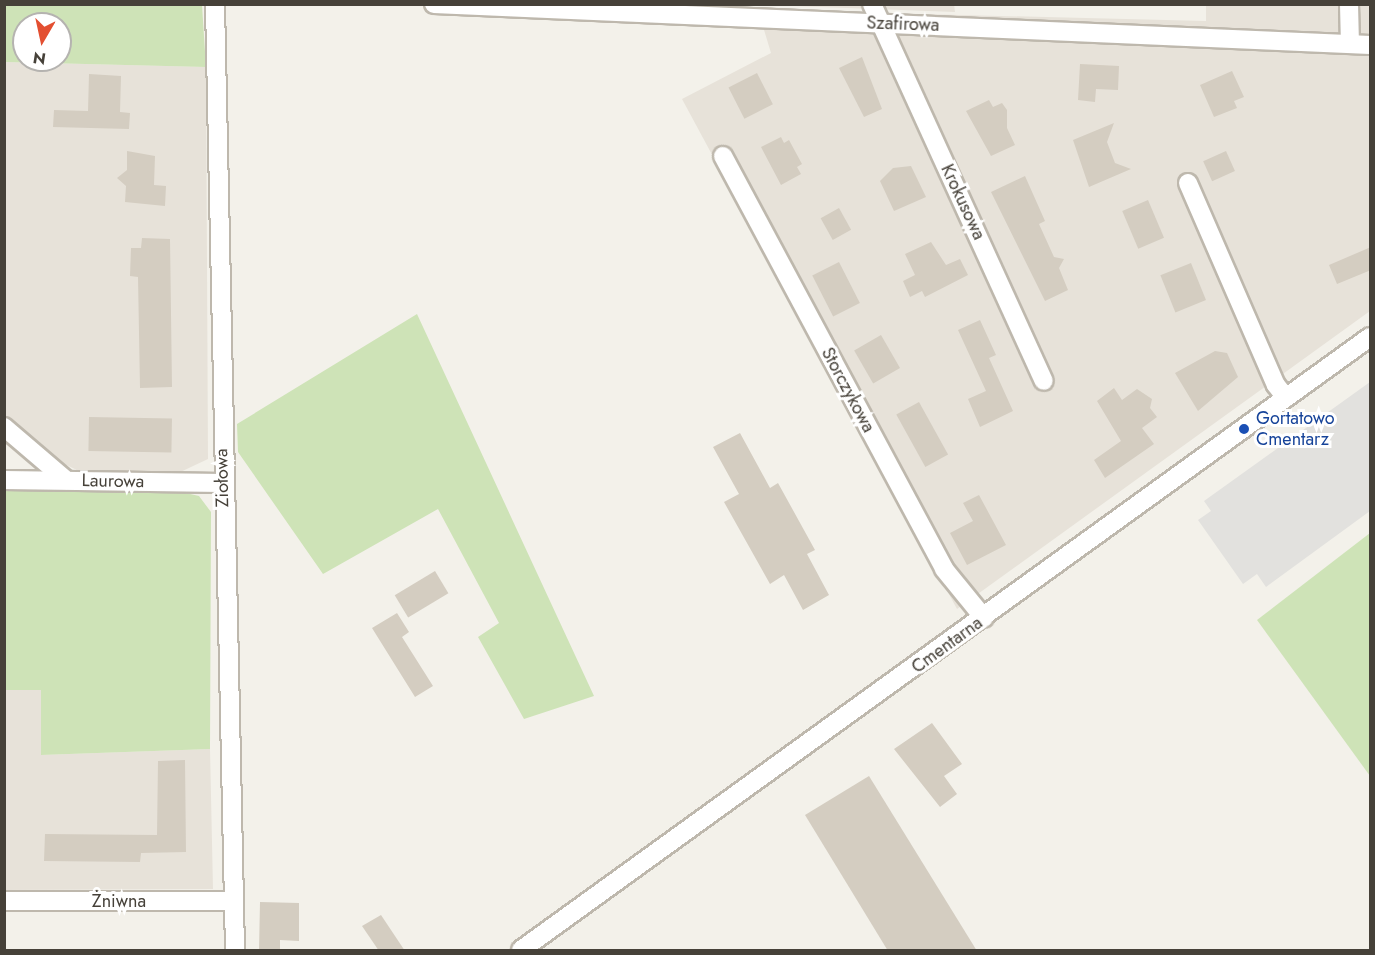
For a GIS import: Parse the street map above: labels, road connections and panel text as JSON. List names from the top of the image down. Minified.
{"streets":{"street":["Szafirowa","Krokusowa","Storczykowa","Ziołowa","Laurowa","Cmentarna","Żniwna"]},"crossings":[["Szafirowa","Krokusowa"],["Storczykowa","Cmentarna"],["Ziołowa","Laurowa"],["Ziołowa","Żniwna"]],"places":["Gortatowo Cmentarz"],"north":"bottom"}
